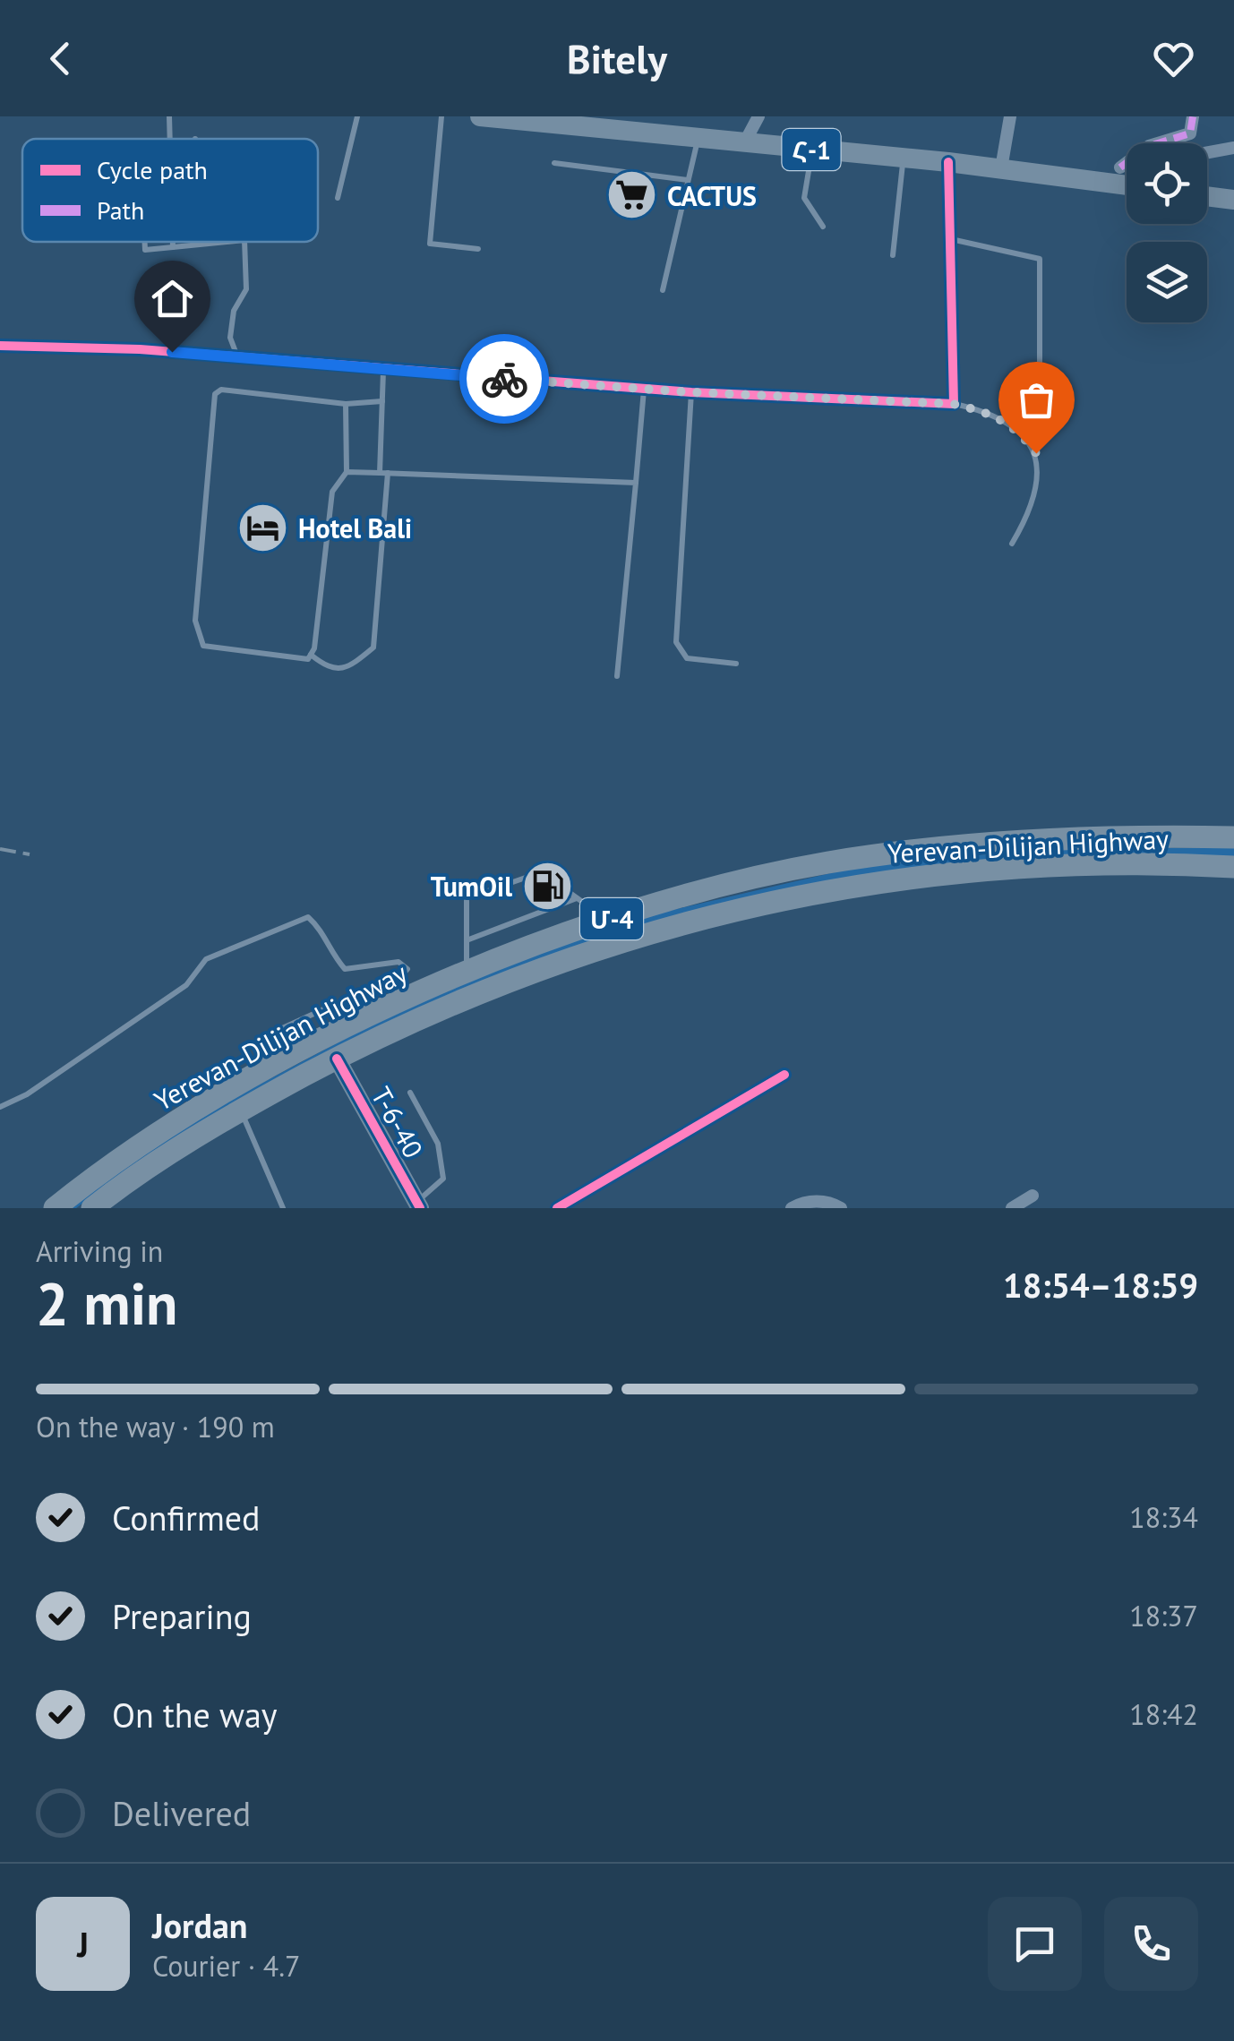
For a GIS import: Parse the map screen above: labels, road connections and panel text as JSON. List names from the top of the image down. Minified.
{"streets":{"highway":["Yerevan-Dilijan Highway","Մ-4"],"main road":["Հ-1"],"street":["T-6-40"]},"crossings":[["Yerevan-Dilijan Highway","T-6-40"]],"places":{"supermarket":["CACTUS"],"hotel":["Hotel Bali"],"fuel station":["TumOil"]},"legend":["Cycle path","Path"],"page":{"header":"Bitely","heading":["2 min","Arriving in","18:54–18:59"],"panel":["Jordan","Courier · 4.7"],"bar":"On the way · 190 m","list":[["Confirmed","18:34"],["Preparing","18:37"],["On the way","18:42"],"Delivered"],"round":"J"}}
